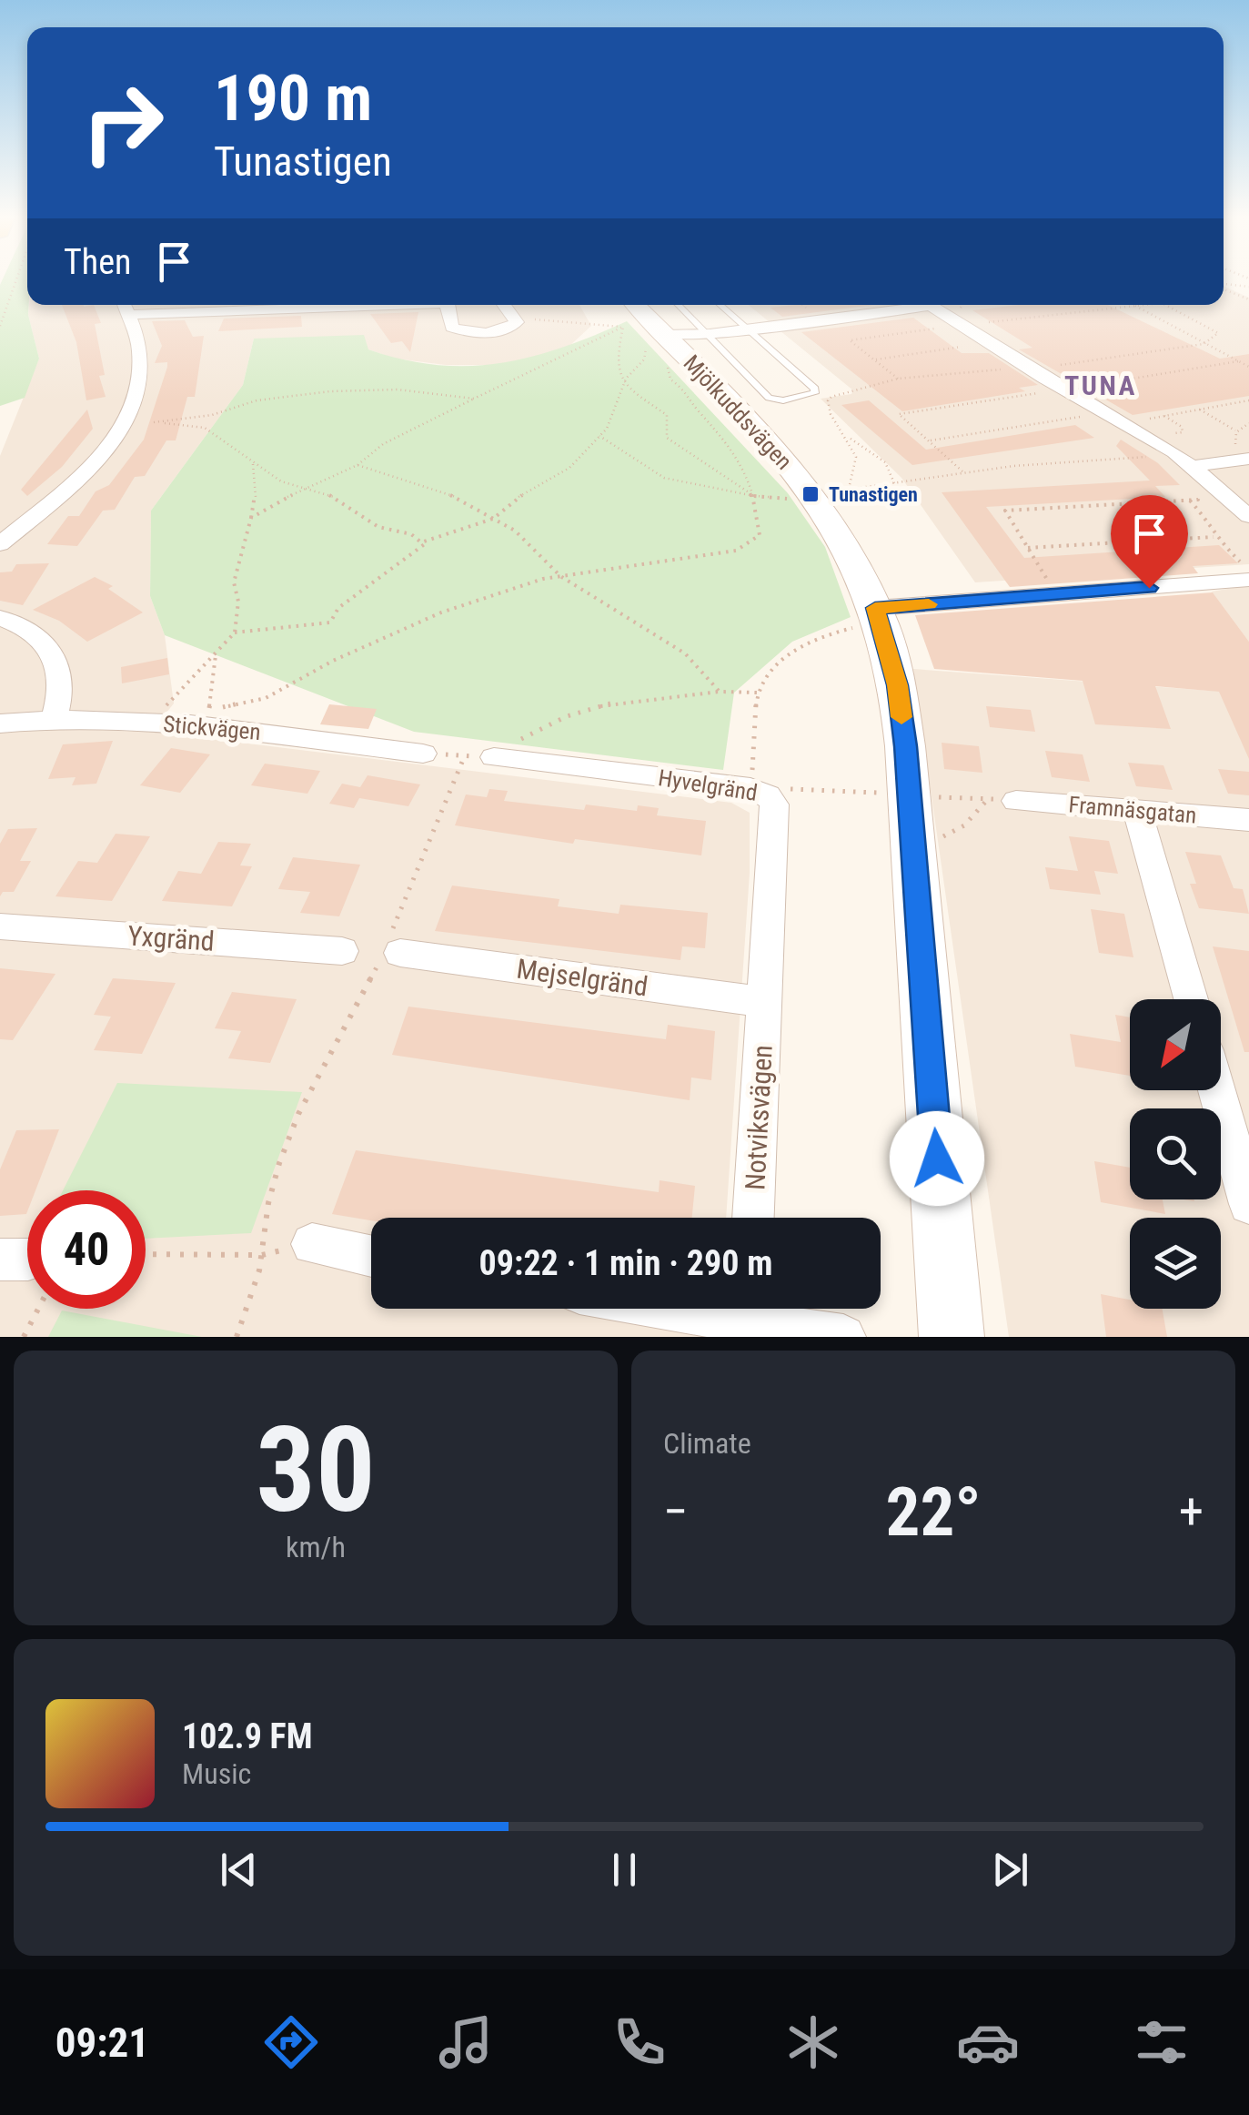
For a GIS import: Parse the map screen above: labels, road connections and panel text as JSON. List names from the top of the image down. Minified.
{"streets":{"street":["Mjölkuddsvägen","Stickvägen","Hyvelgränd","Framnäsgatan","Yxgränd","Mejselgränd","Notviksvägen"]},"crossings":[["Hyvelgränd","Mejselgränd"],["Hyvelgränd","Notviksvägen"],["Mejselgränd","Notviksvägen"]],"districts":["TUNA"],"places":{"transit":["Tunastigen"]},"north":"bottom left","page":{"turn":["190 m","Tunastigen"],"then":"Then","limit":"40","trip":"09:22 · 1 min · 290 m","tile":[["30","km/h"],"Climate"],"heat":["−","22°","+"],"song":["102.9 FM","Music"],"tabs":"09:21"}}
